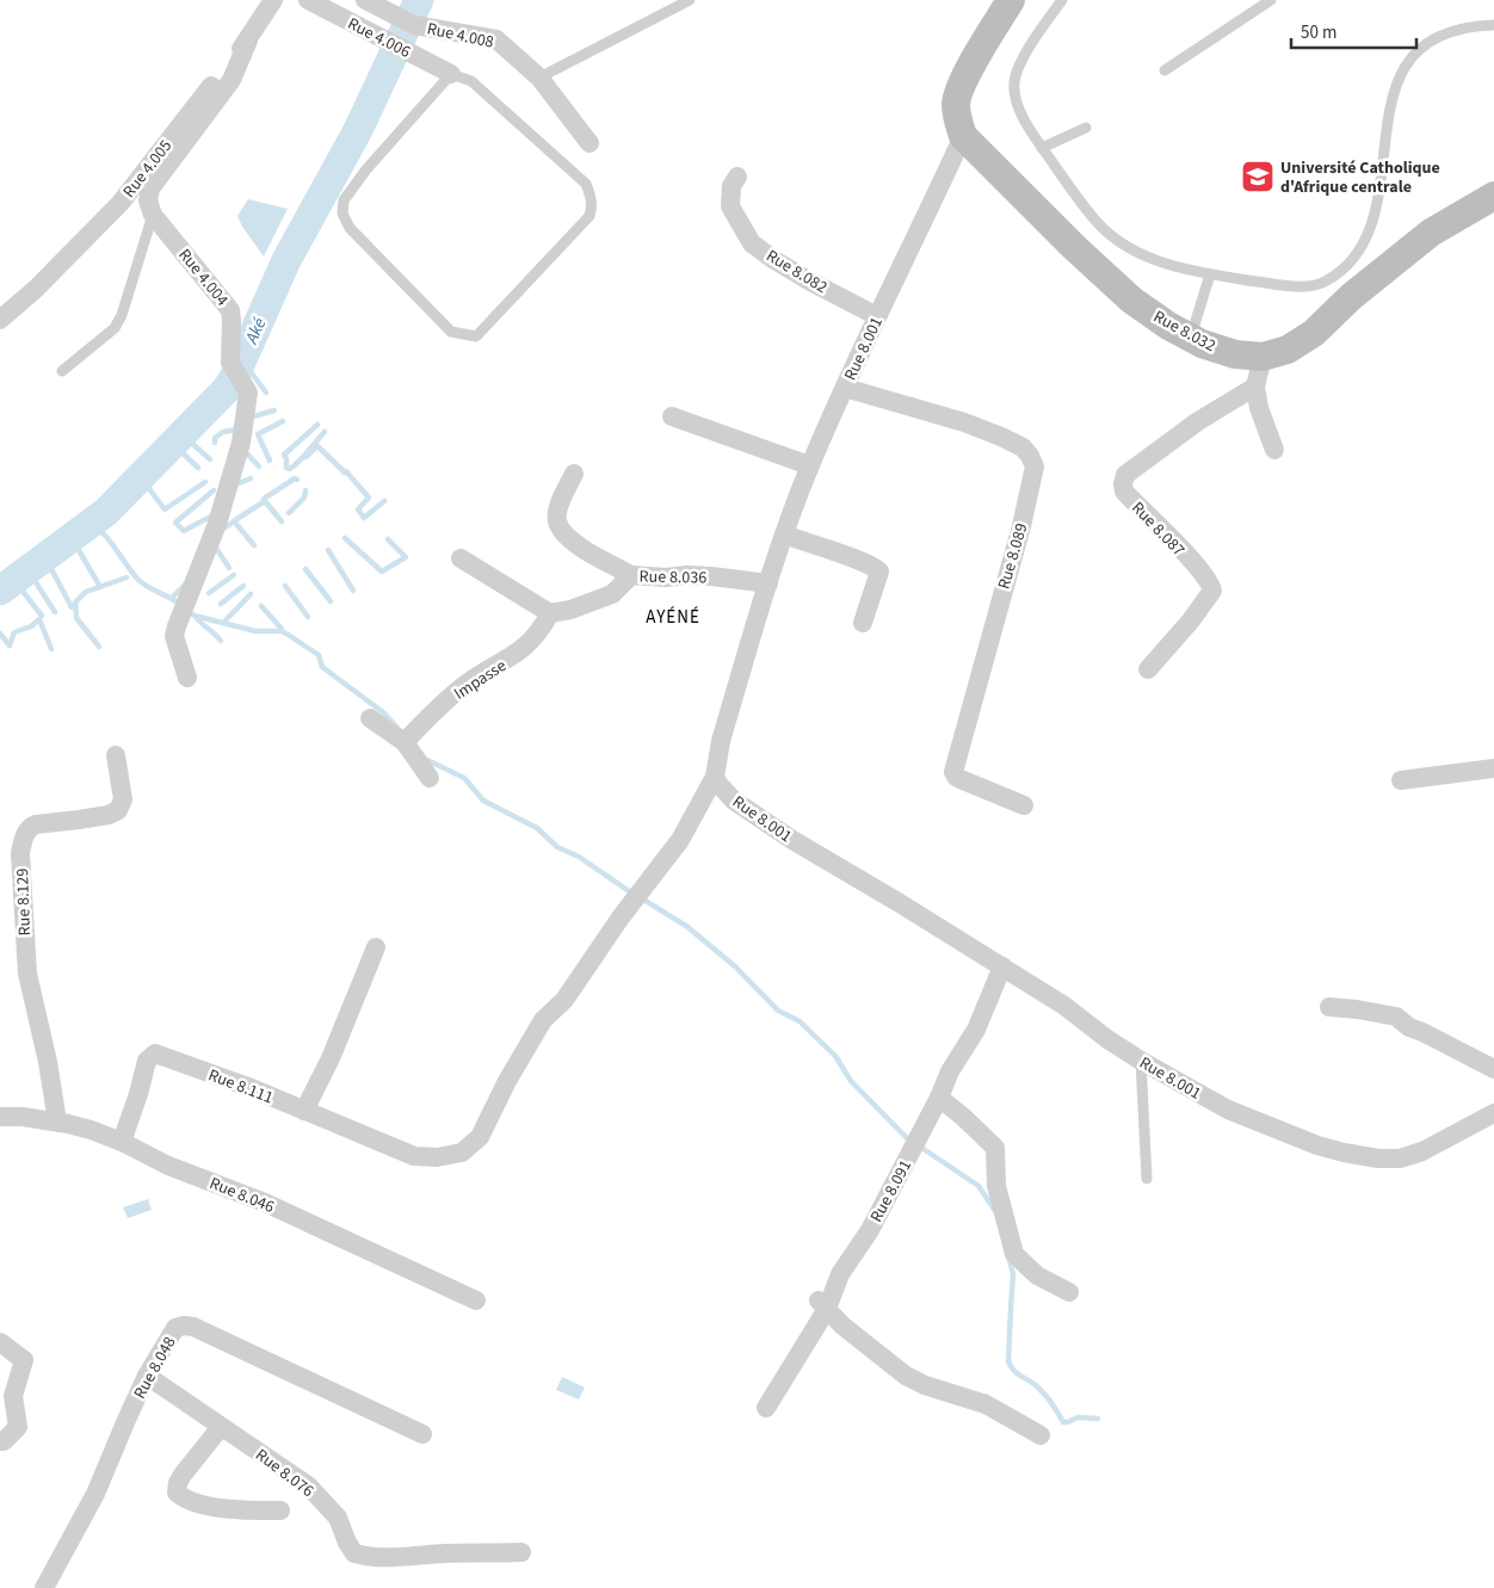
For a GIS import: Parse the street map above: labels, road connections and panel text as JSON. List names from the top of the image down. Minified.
{"streets":{"street":["Rue 4.008","Rue 4.006","Rue 4.005","Rue 8.082","Rue 4.004","Rue 8.032","Rue 8.001","Rue 8.087","Rue 8.089","Rue 8.036","Impasse","Rue 8.129","Rue 8.111","Rue 8.091","Rue 8.046","Rue 8.048","Rue 8.076"]},"crossings":[["Rue 8.082","Rue 8.001"],["Rue 8.032","Rue 8.001"],["Rue 8.001","Rue 8.089"],["Rue 8.001","Rue 8.036"],["Rue 8.001","Rue 8.111"],["Rue 8.001","Rue 8.091"],["Rue 8.036","Impasse"],["Rue 8.129","Rue 8.046"],["Rue 8.111","Rue 8.046"],["Rue 8.048","Rue 8.076"]],"districts":["AYÉNÉ"],"water":["Aké"],"places":{"school or university":["Université Catholique d'Afrique centrale"]},"scale_bar":"50 m"}
